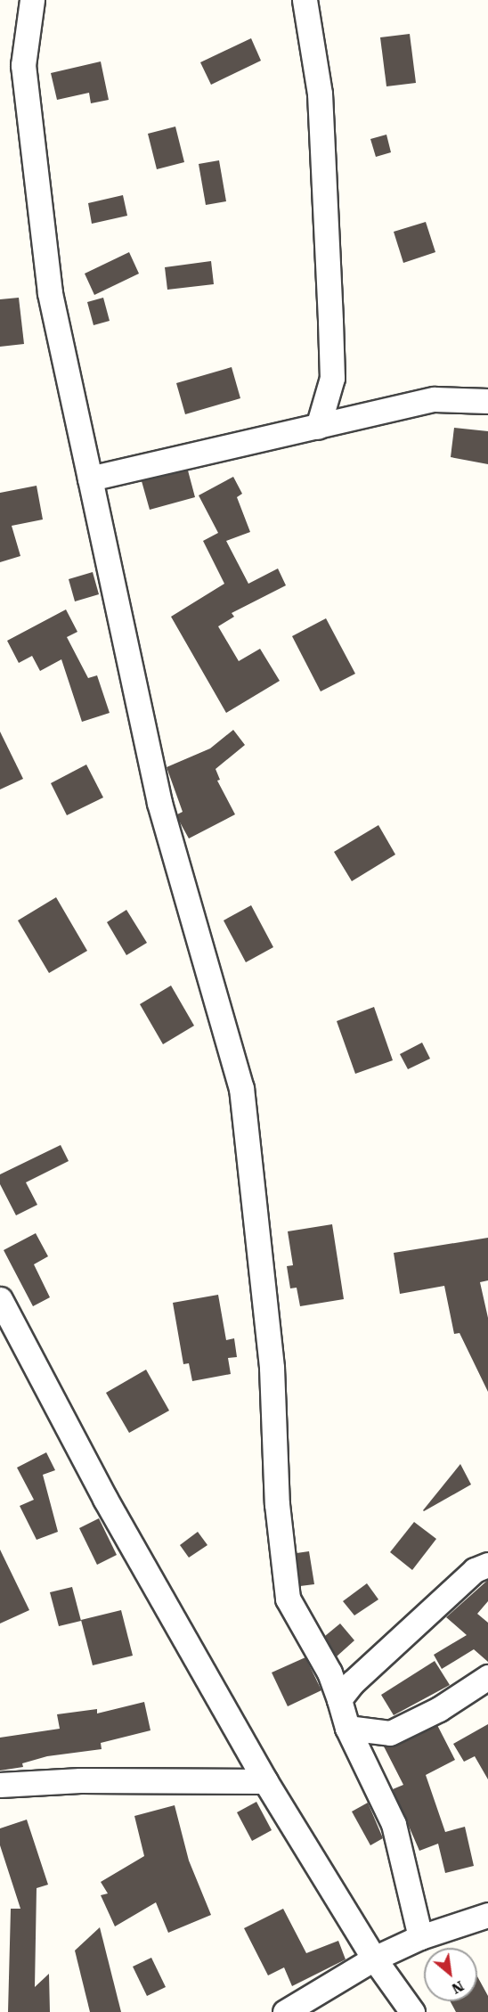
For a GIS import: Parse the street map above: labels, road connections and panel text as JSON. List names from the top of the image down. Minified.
{"north":"bottom right"}
